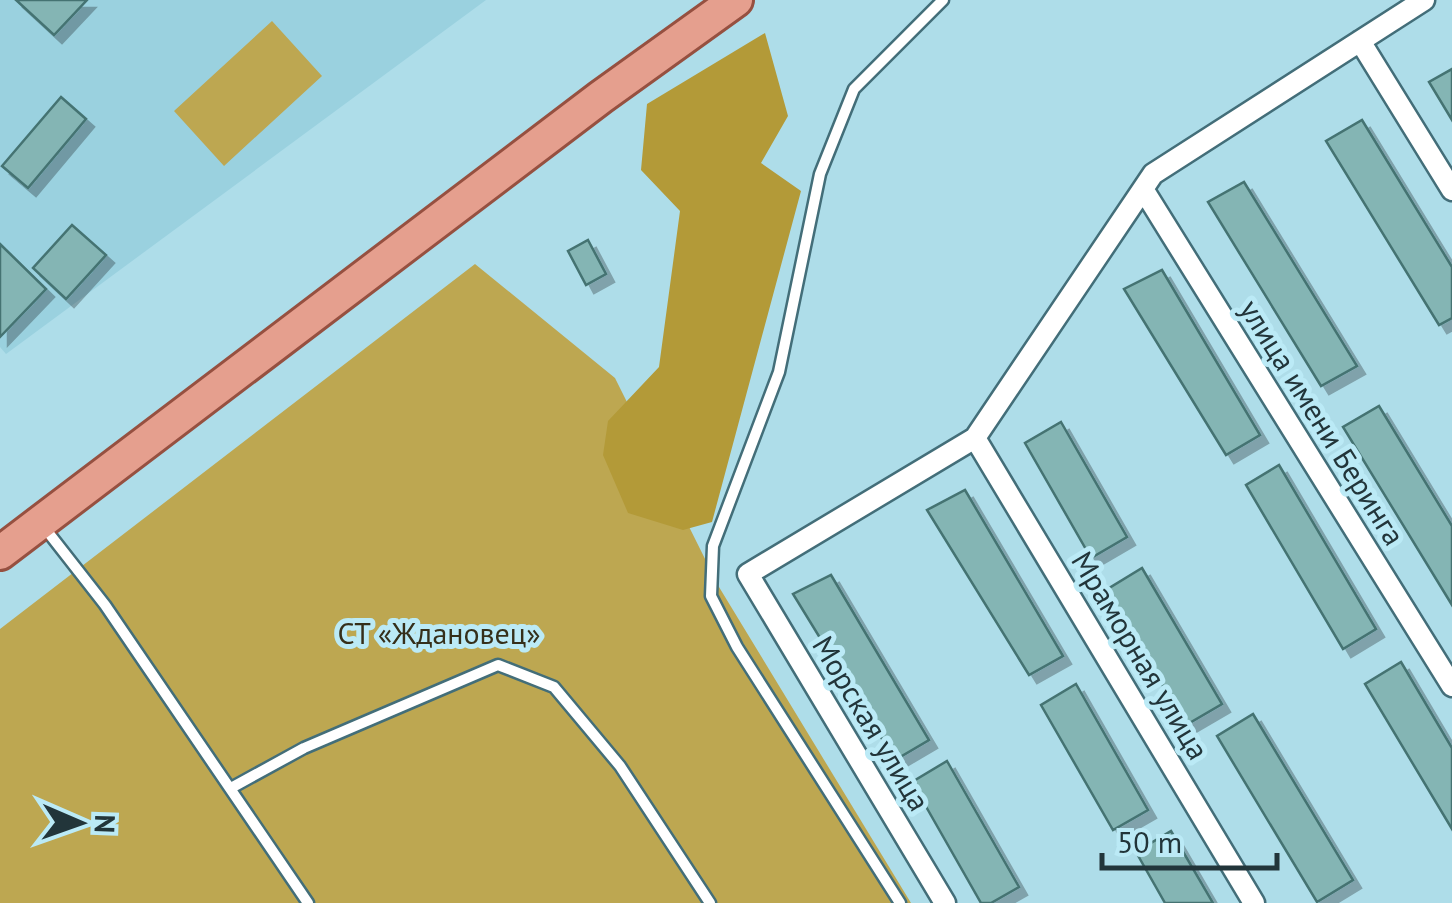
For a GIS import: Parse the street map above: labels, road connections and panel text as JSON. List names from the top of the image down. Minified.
{"streets":{"street":["улица имени Беринга","Мраморная улица","Морская улица"]},"crossings":[["Мраморная улица","Морская улица"]],"parks":["СТ «Ждановец»"],"scale_bar":"50 m","north":"right"}
